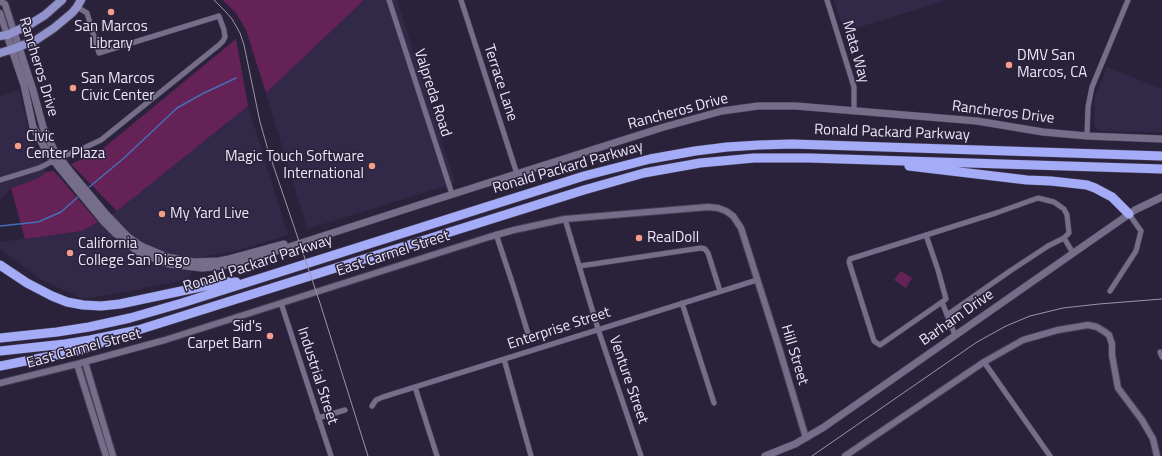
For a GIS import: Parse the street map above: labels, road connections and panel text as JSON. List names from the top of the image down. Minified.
{"streets":{"highway":["Ronald Packard Parkway"],"main road":["Rancheros Drive","Barham Drive"],"street":["Mata Way","Terrace Lane","Valpreda Road","East Carmel Street","Enterprise Street","Hill Street","Industrial Street","Venture Street"]},"crossings":[["Mata Way","Rancheros Drive"],["Rancheros Drive","Terrace Lane"],["Rancheros Drive","Valpreda Road"],["East Carmel Street","Enterprise Street"],["East Carmel Street","Hill Street"],["East Carmel Street","Industrial Street"],["East Carmel Street","Venture Street"],["Barham Drive","Hill Street"],["Enterprise Street","Hill Street"],["Enterprise Street","Venture Street"]],"places":["San Marcos Library","DMV San Marcos, CA","San Marcos Civic Center","Civic Center Plaza","Magic Touch Software International","My Yard Live","RealDoll","California College San Diego","Sid's Carpet Barn"]}
